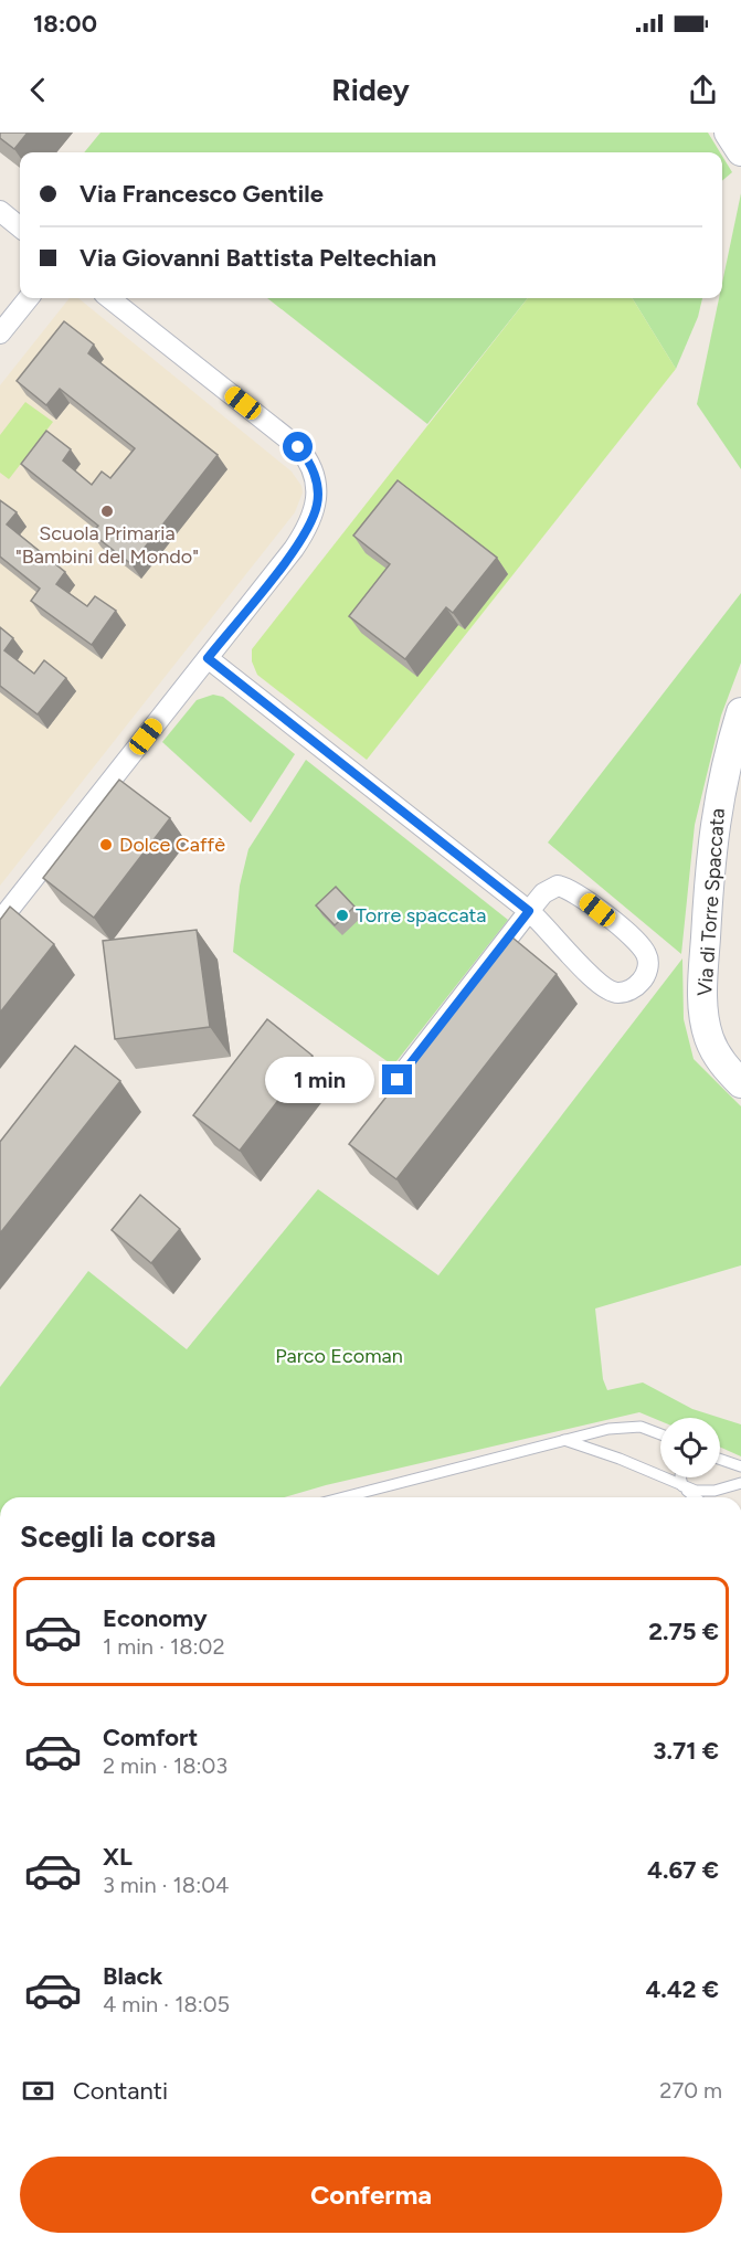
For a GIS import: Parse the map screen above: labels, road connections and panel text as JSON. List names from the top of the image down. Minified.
{"streets":{"street":["Via di Torre Spaccata"]},"parks":["Parco Ecoman"],"places":["Scuola Primaria \"Bambini del Mondo\"","Dolce Caffè","Torre spaccata"],"page":{"status":"18:00","header":"Ridey","banner":["Via Francesco Gentile","Via Giovanni Battista Peltechian"],"bubble":"1 min","heading":"Scegli la corsa","list":[{"name":"Economy","note":"1 min · 18:02","value":"2.75 €"},{"name":"Comfort","note":"2 min · 18:03","value":"3.71 €"},{"name":"XL","note":"3 min · 18:04","value":"4.67 €"},{"name":"Black","note":"4 min · 18:05","value":"4.42 €"}],"pay":["Contanti","270 m"],"buttons":"Conferma"}}
